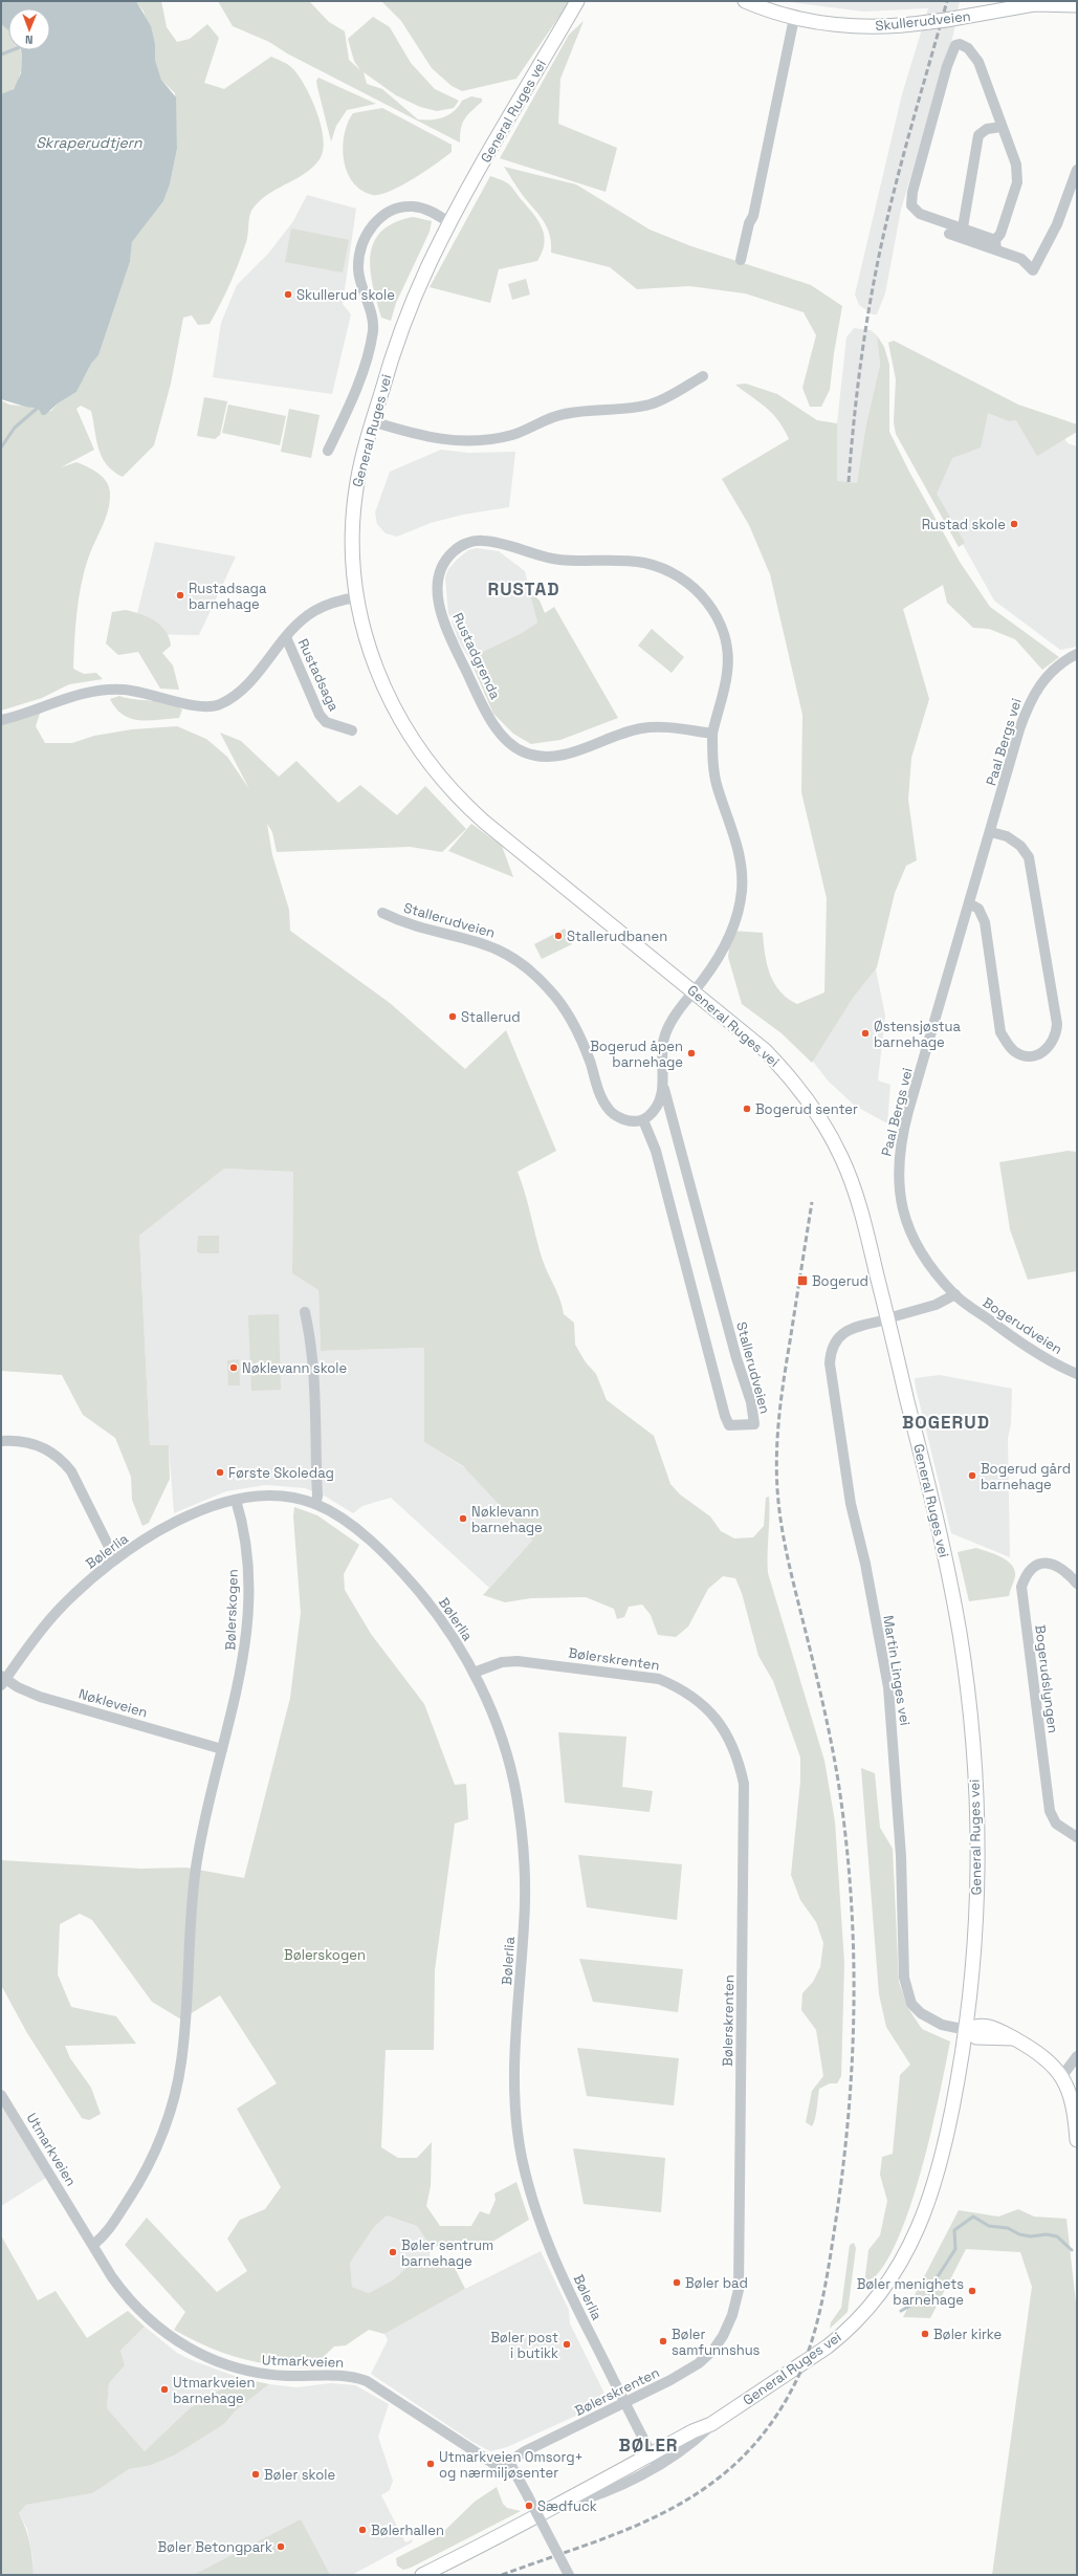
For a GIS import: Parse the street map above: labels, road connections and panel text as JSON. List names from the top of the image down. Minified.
{"streets":{"main road":["Skullerudveien","General Ruges vei"],"street":["Rustadgrenda","Rustadsaga","Paal Bergs vei","Stallerudveien","Bogerudveien","Bølerlia","Bølerskogen","Bølerskrenten","Martin Linges vei","Bogerudslyngen","Nøkleveien","Utmarkveien"]},"crossings":[["General Ruges vei","Rustadgrenda"],["General Ruges vei","Rustadsaga"],["General Ruges vei","Stallerudveien"],["General Ruges vei","Bølerlia"],["General Ruges vei","Martin Linges vei"],["Rustadgrenda","Stallerudveien"],["Paal Bergs vei","Bogerudveien"],["Bølerlia","Bølerskogen"],["Bølerlia","Bølerskrenten"],["Bølerlia","Nøkleveien"],["Bølerskogen","Nøkleveien"],["Bølerskogen","Utmarkveien"],["Bølerskrenten","Utmarkveien"]],"districts":["RUSTAD","BOGERUD","BØLER"],"water":["Skraperudtjern"],"parks":["Bølerskogen"],"places":{"other":["Skullerud skole","Rustad skole","Rustadsaga barnehage","Stallerudbanen","Stallerud","Østensjøstua barnehage","Bogerud åpen barnehage","Bogerud senter","Nøklevann skole","Første Skoledag","Bogerud gård barnehage","Nøklevann barnehage","Bøler sentrum barnehage","Bøler bad","Bøler menighets barnehage","Bøler kirke","Bøler samfunnshus","Bøler post i butikk","Utmarkveien barnehage","Utmarkveien Omsorg+ og nærmiljøsenter","Bøler skole","Sædfuck","Bølerhallen","Bøler Betongpark"],"transit":["Bogerud"]},"north":"bottom"}
